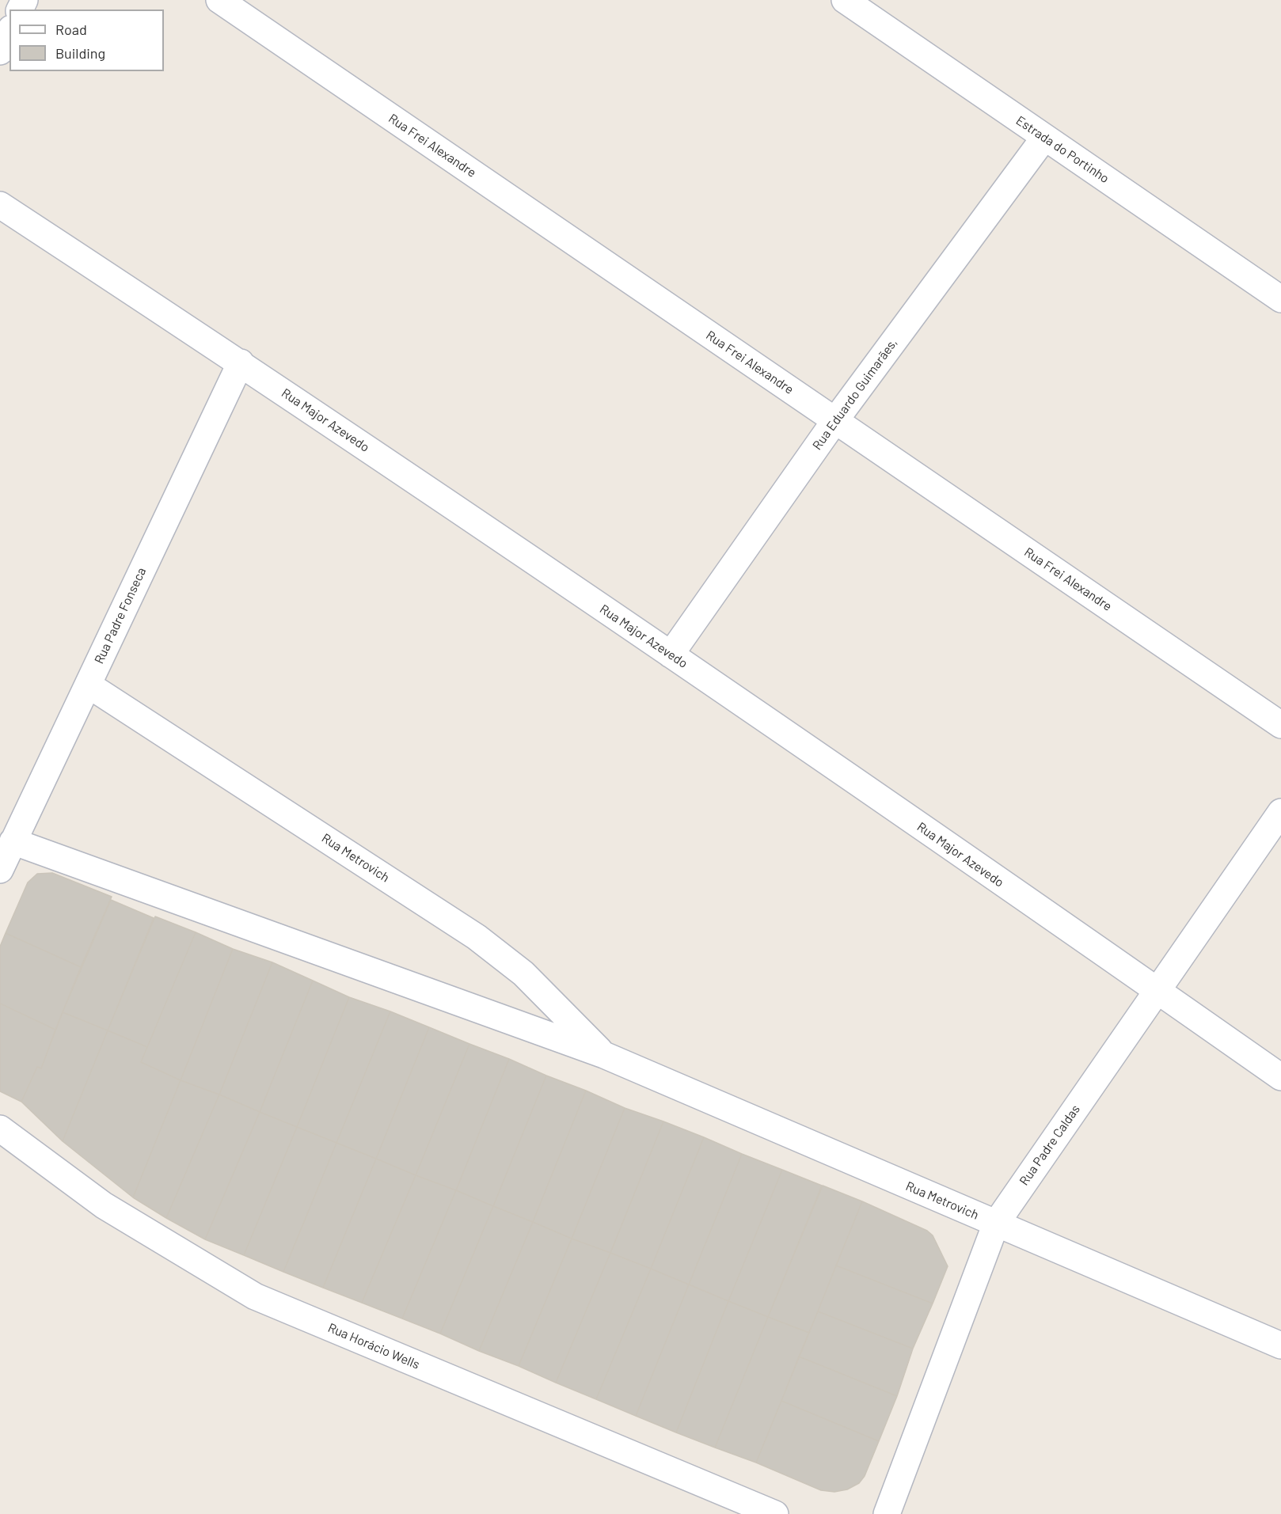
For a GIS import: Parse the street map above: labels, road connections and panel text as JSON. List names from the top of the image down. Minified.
{"streets":{"street":["Rua Frei Alexandre","Estrada do Portinho","Rua Eduardo Guimarães,","Rua Major Azevedo","Rua Padre Fonseca","Rua Metrovich","Rua Padre Caldas","Rua Horácio Wells"]},"crossings":[["Rua Frei Alexandre","Rua Eduardo Guimarães,"],["Estrada do Portinho","Rua Eduardo Guimarães,"],["Rua Eduardo Guimarães,","Rua Major Azevedo"],["Rua Major Azevedo","Rua Padre Fonseca"],["Rua Major Azevedo","Rua Padre Caldas"],["Rua Padre Fonseca","Rua Metrovich"],["Rua Metrovich","Rua Padre Caldas"]],"legend":["Road","Building"]}
